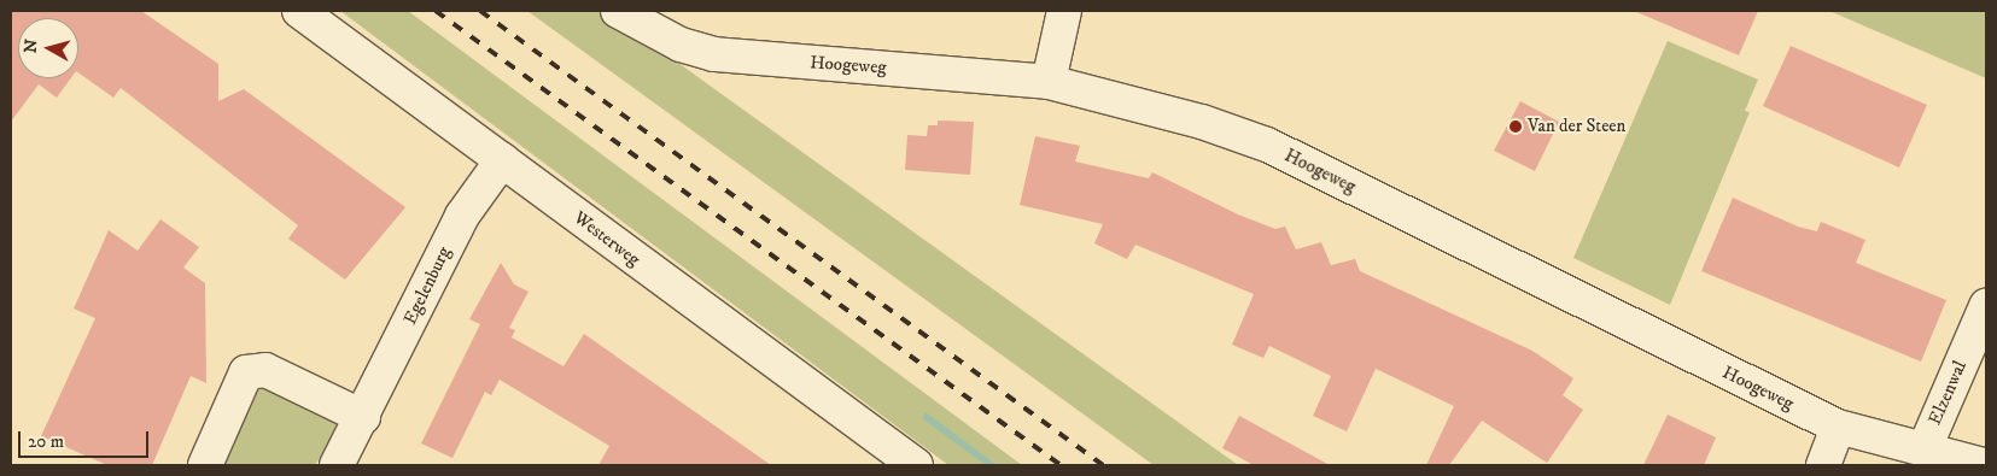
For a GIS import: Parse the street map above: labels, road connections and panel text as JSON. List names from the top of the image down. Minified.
{"streets":{"street":["Hoogeweg","Westerweg","Egelenburg","Elzenwal"]},"crossings":[["Hoogeweg","Elzenwal"],["Westerweg","Egelenburg"]],"places":["Van der Steen"],"scale_bar":"20 m","north":"left"}
